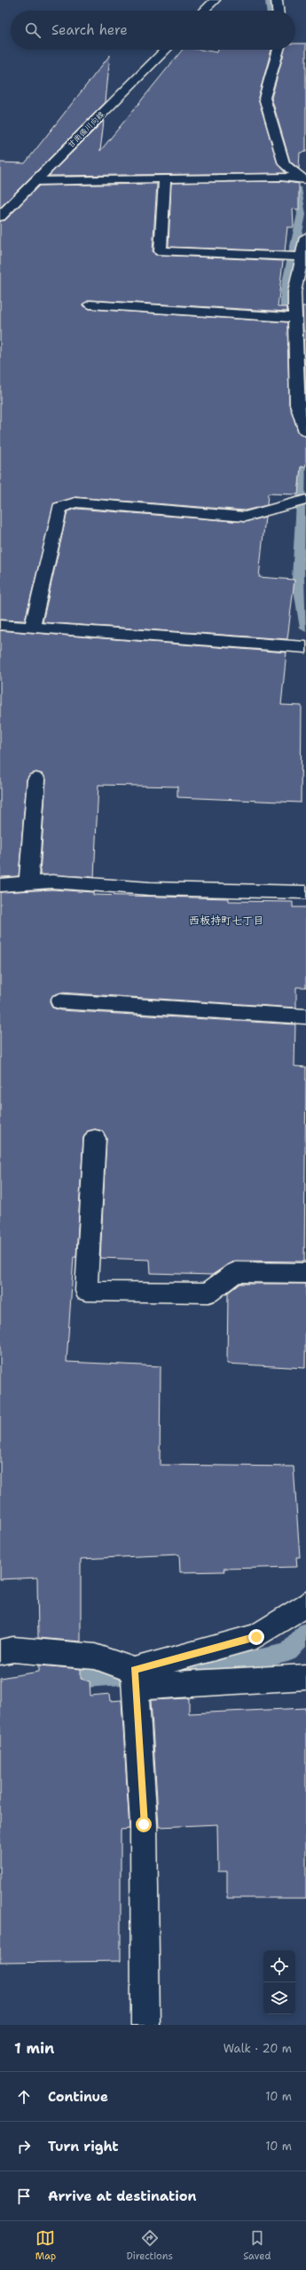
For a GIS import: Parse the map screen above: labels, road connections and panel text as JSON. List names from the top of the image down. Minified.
{"streets":{"street":["甘南備川向線"]},"districts":["西板持町七丁目"],"page":{"search":"Search here","heading":["1 min","Walk · 20 m"],"list":[["Continue","10 m"],["Turn right","10 m"],"Arrive at destination"],"nav":["Map","Directions","Saved"]}}
